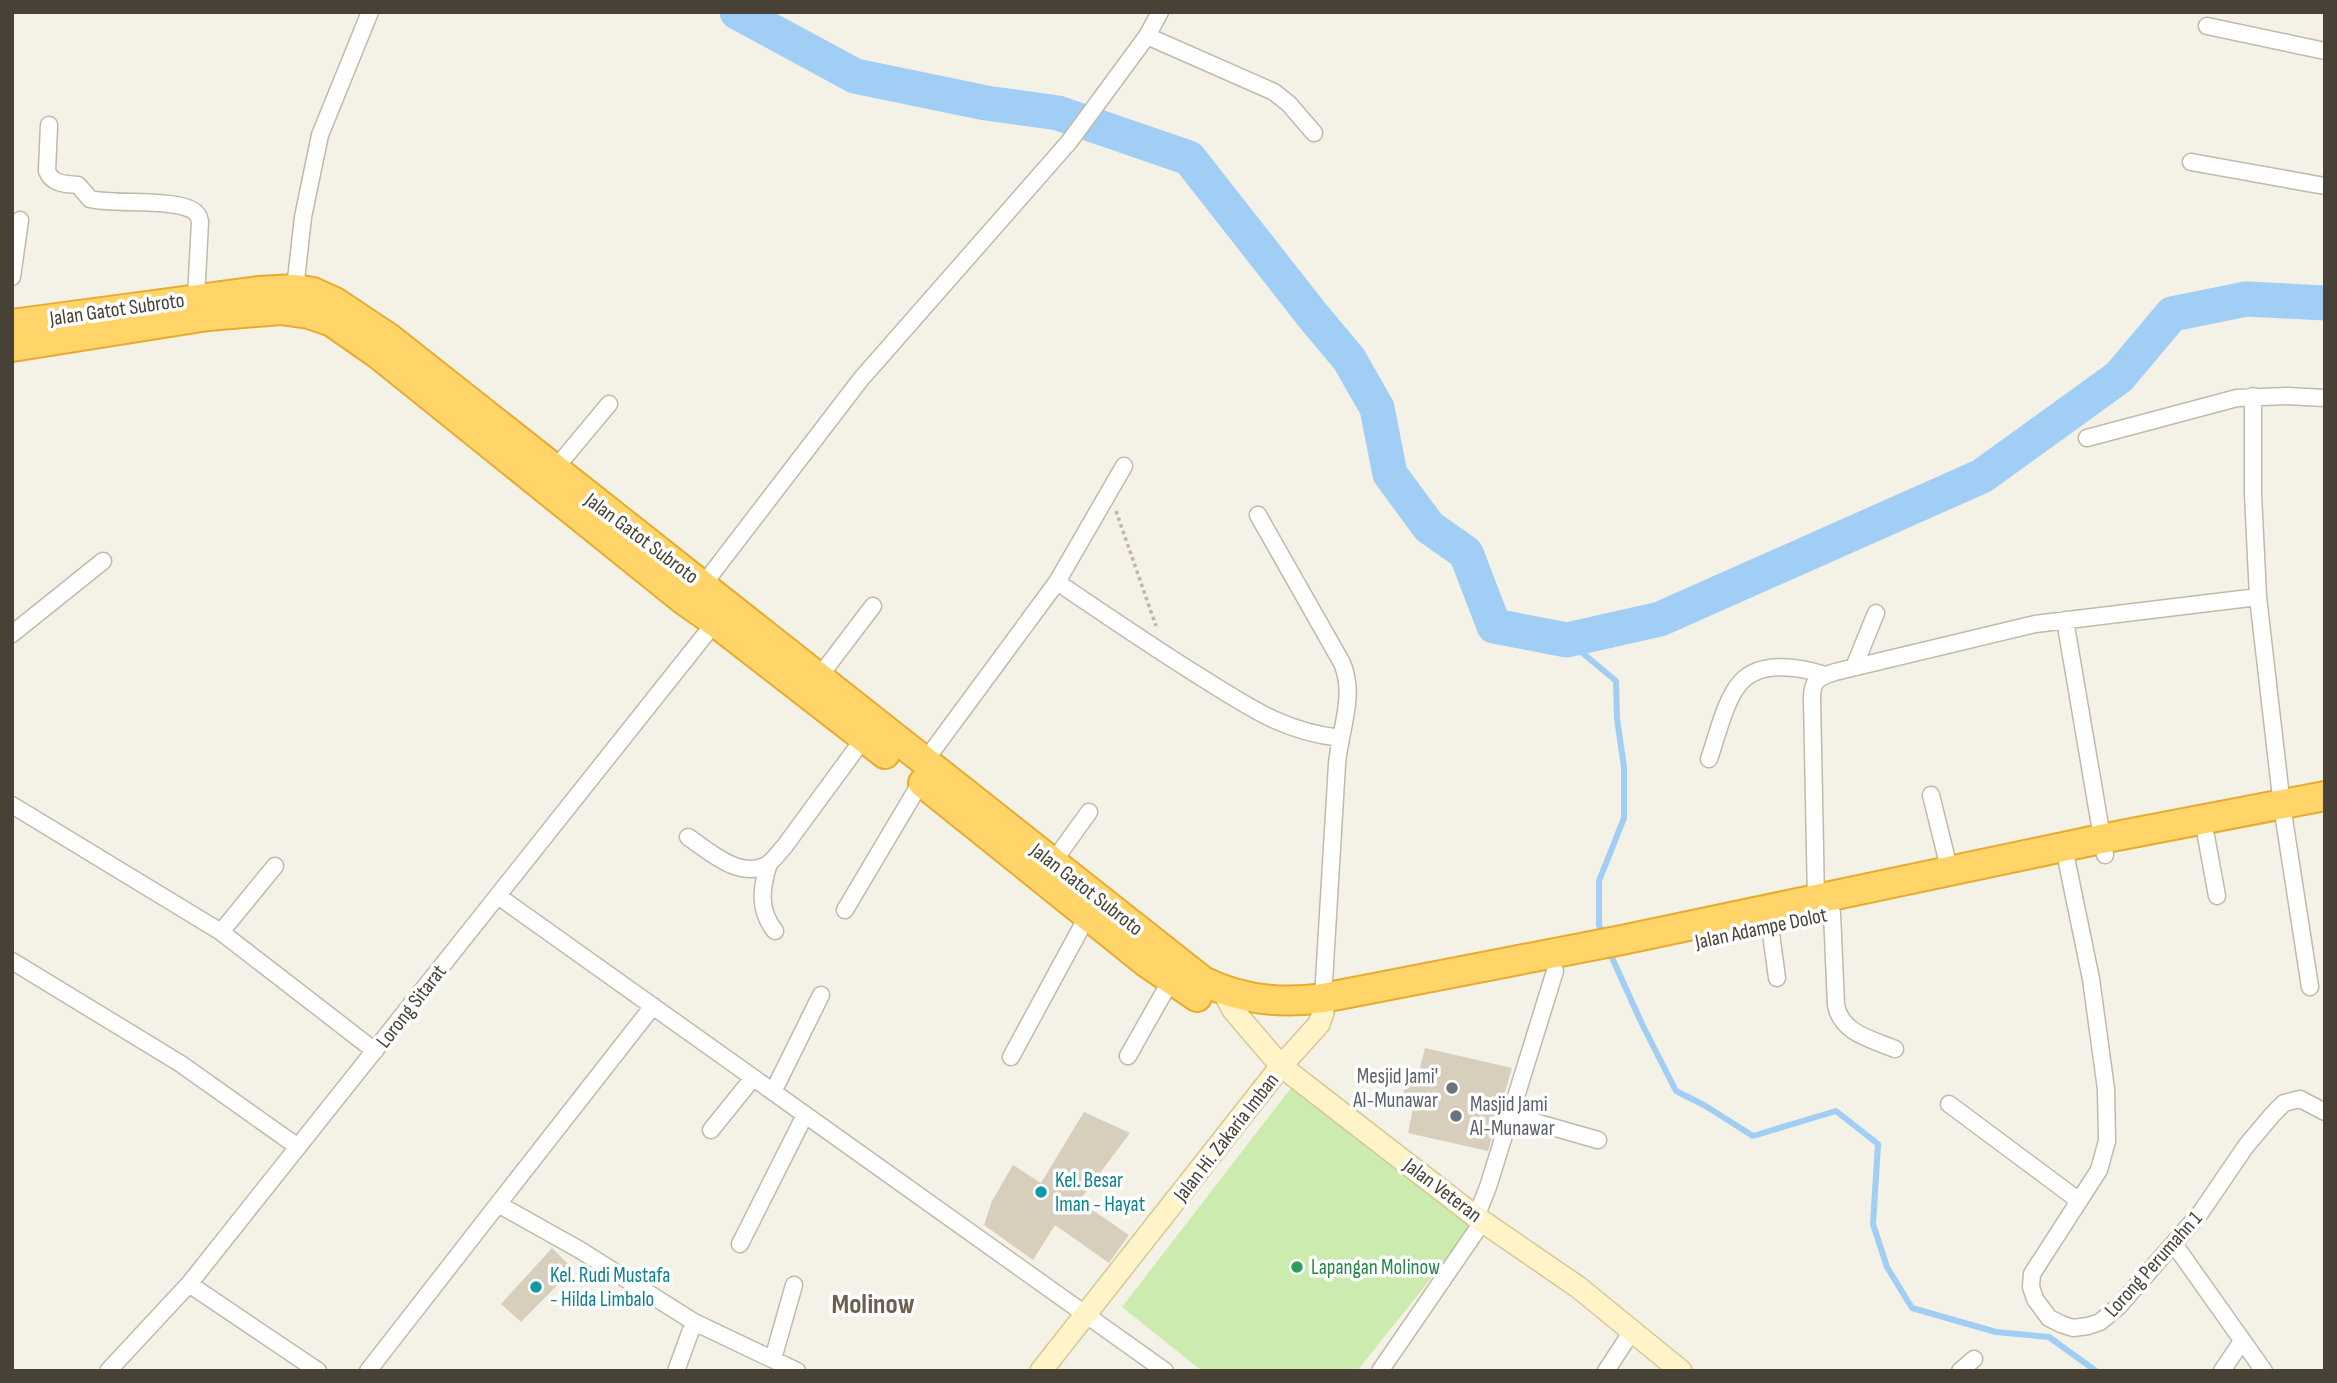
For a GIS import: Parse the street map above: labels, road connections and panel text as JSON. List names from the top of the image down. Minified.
{"streets":{"highway":["Jalan Gatot Subroto","Jalan Adampe Dolot"],"street":["Lorong Sitarat","Jalan Hi. Zakaria Imban","Jalan Veteran","Lorong Perumahn 1"]},"crossings":[["Jalan Gatot Subroto","Jalan Adampe Dolot"],["Jalan Gatot Subroto","Lorong Sitarat"],["Jalan Gatot Subroto","Jalan Veteran"],["Jalan Adampe Dolot","Jalan Hi. Zakaria Imban"],["Jalan Adampe Dolot","Jalan Veteran"],["Jalan Adampe Dolot","Lorong Perumahn 1"],["Jalan Hi. Zakaria Imban","Jalan Veteran"]],"districts":["Molinow"],"places":["Mesjid Jami' Al-Munawar","Masjid Jami Al-Munawar","Kel. Besar Iman - Hayat","Lapangan Molinow","Kel. Rudi Mustafa - Hilda Limbalo"]}
